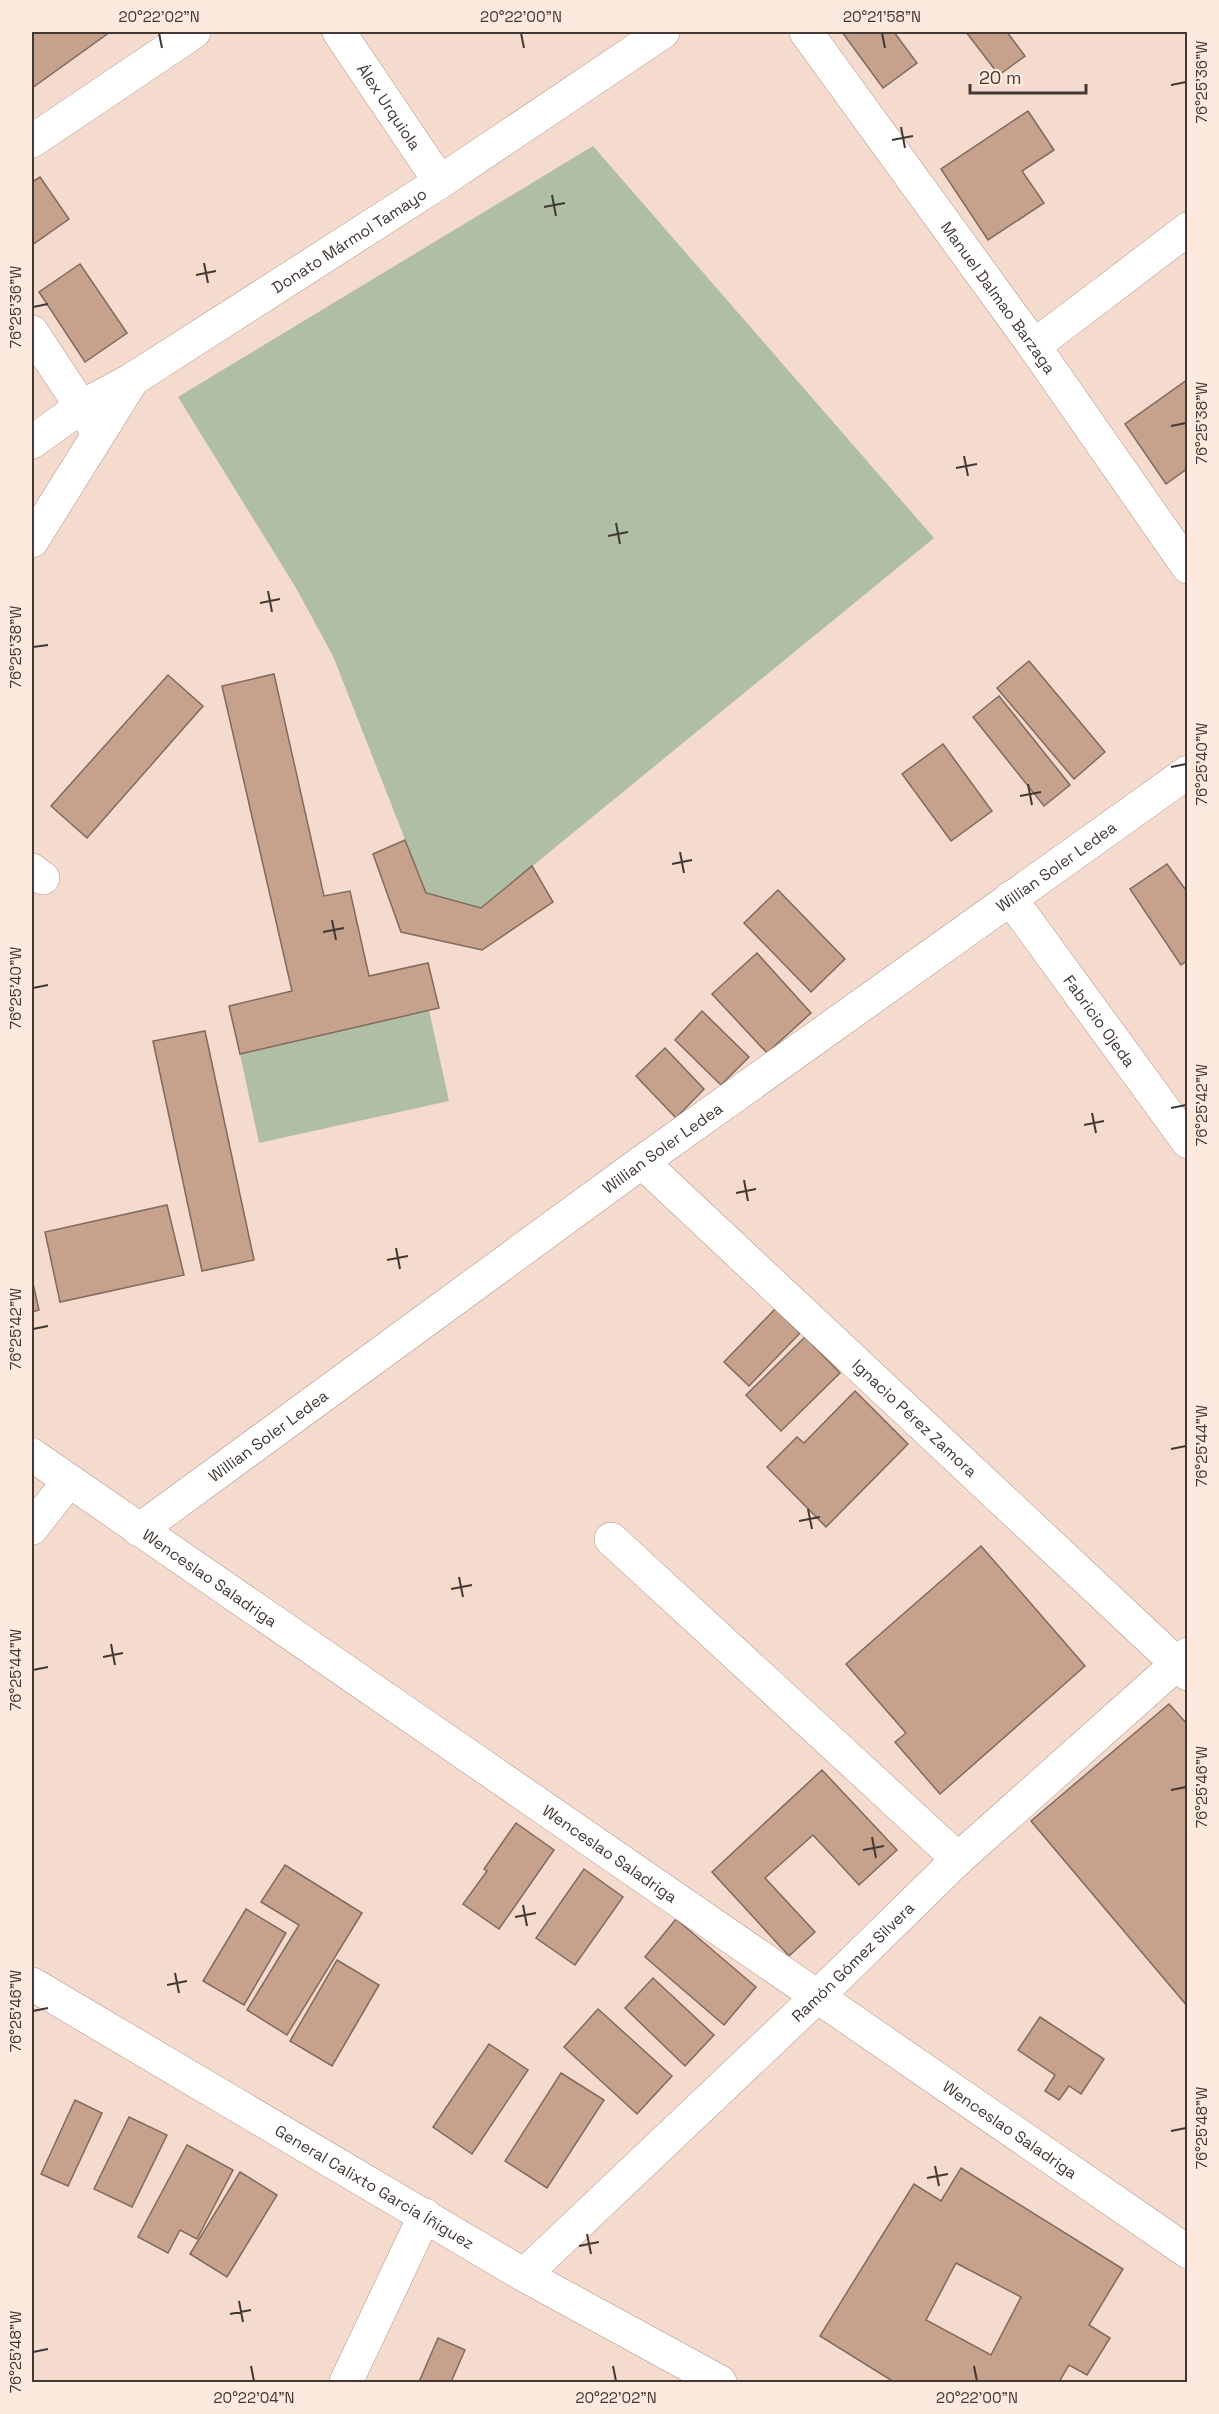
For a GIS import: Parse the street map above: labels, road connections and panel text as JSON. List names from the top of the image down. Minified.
{"streets":{"street":["Álex Urquiola","Donato Mármol Tamayo","Manuel Dalmao Barzaga","Willian Soler Ledea","Fabricio Ojeda","Ignacio Pérez Zamora","Wenceslao Saladriga","Ramón Gómez Silvera","General Calixto García Íñiguez"]},"crossings":[["Álex Urquiola","Donato Mármol Tamayo"],["Willian Soler Ledea","Fabricio Ojeda"],["Willian Soler Ledea","Ignacio Pérez Zamora"],["Willian Soler Ledea","Wenceslao Saladriga"],["Ignacio Pérez Zamora","Ramón Gómez Silvera"],["Wenceslao Saladriga","Ramón Gómez Silvera"],["Ramón Gómez Silvera","General Calixto García Íñiguez"]],"scale_bar":"20 m","coordinates":["20°22'02\"N","20°22'00\"N","20°21'58\"N","76°25'36\"W","76°25'38\"W","76°25'40\"W","76°25'42\"W","76°25'44\"W","76°25'46\"W","76°25'48\"W","20°22'04\"N"]}
